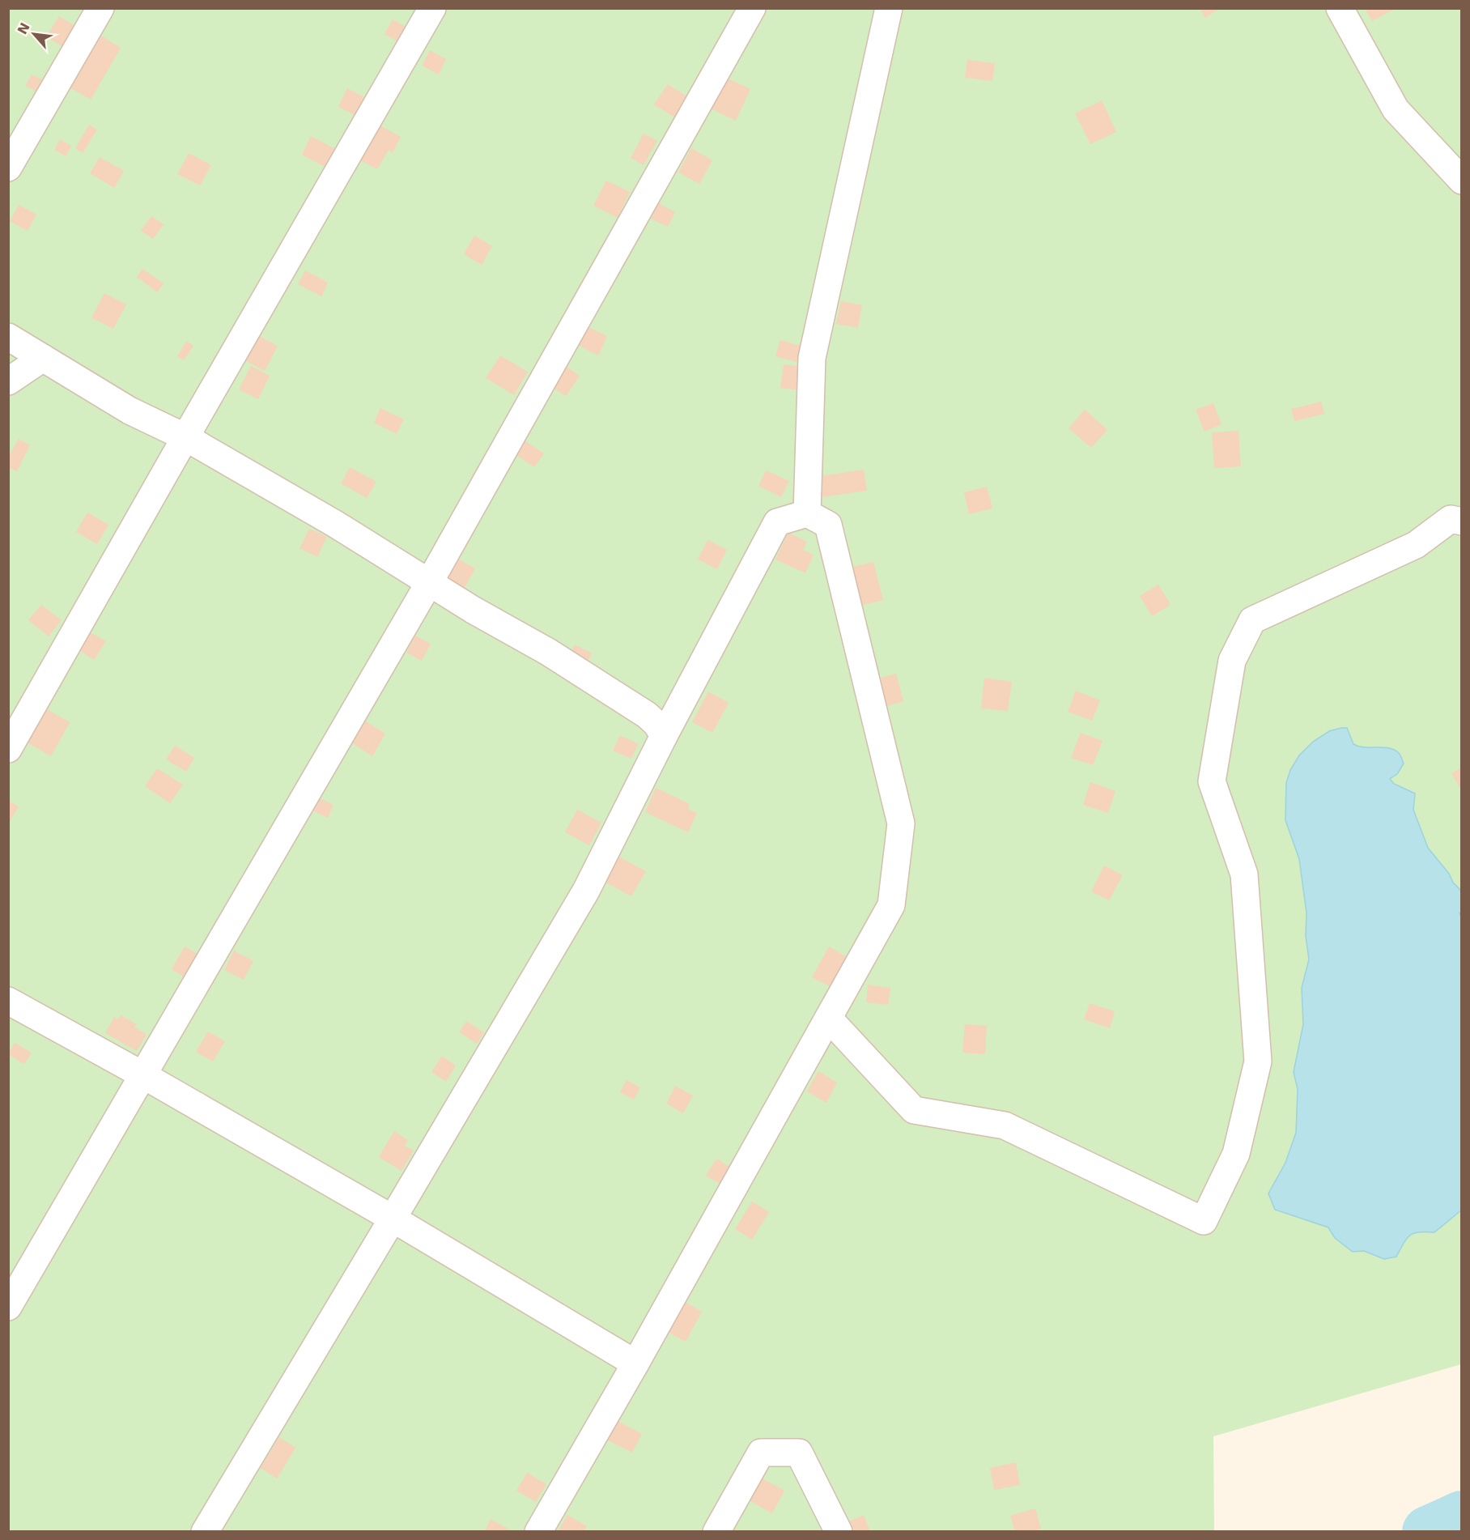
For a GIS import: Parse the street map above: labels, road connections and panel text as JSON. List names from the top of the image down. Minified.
{"north":"top left"}
